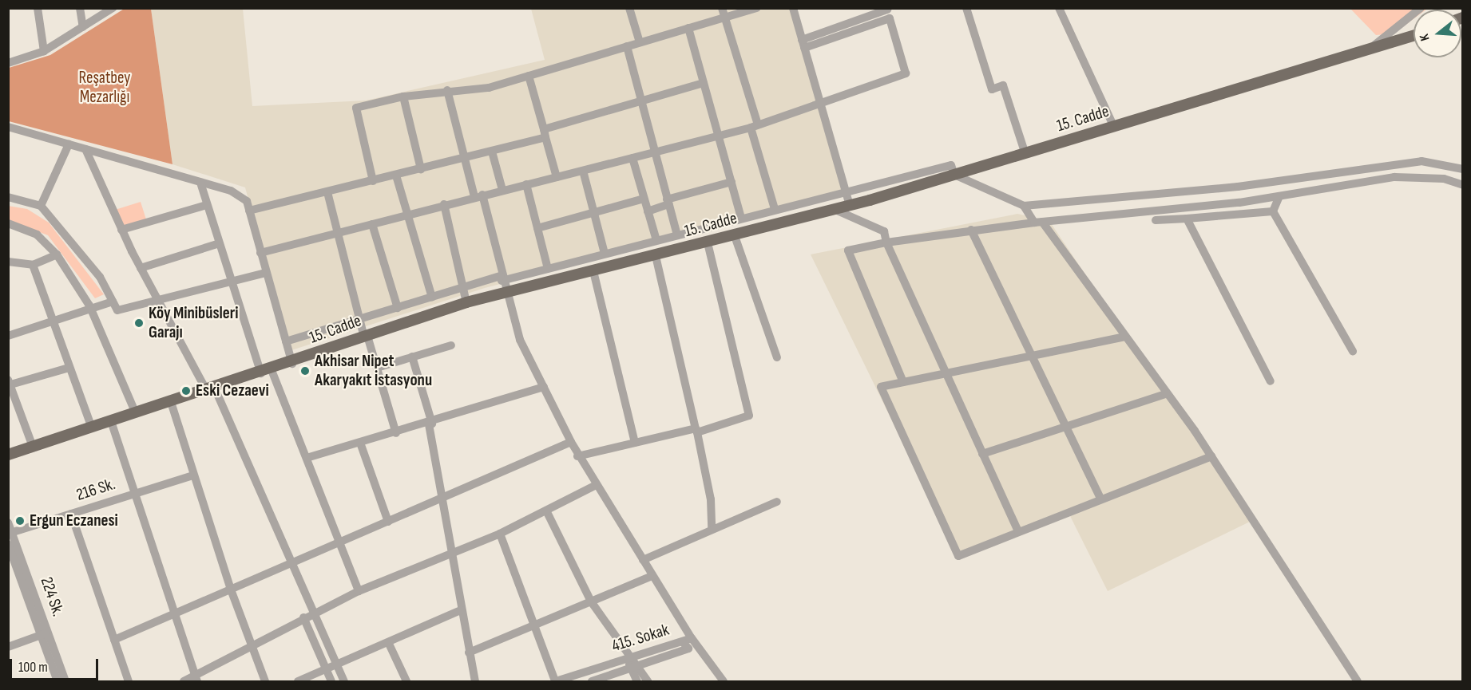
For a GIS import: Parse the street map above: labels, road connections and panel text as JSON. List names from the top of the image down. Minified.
{"streets":{"main road":["15. Cadde"],"street":["216 Sk.","224 Sk.","415. Sokak"]},"crossings":[["216 Sk.","224 Sk."]],"parks":["Reşatbey Mezarlığı"],"places":["Köy Minibüsleri Garajı","Akhisar Nipet Akaryakıt İstasyonu","Eski Cezaevi","Ergun Eczanesi"],"scale_bar":"100 m","north":"left"}
